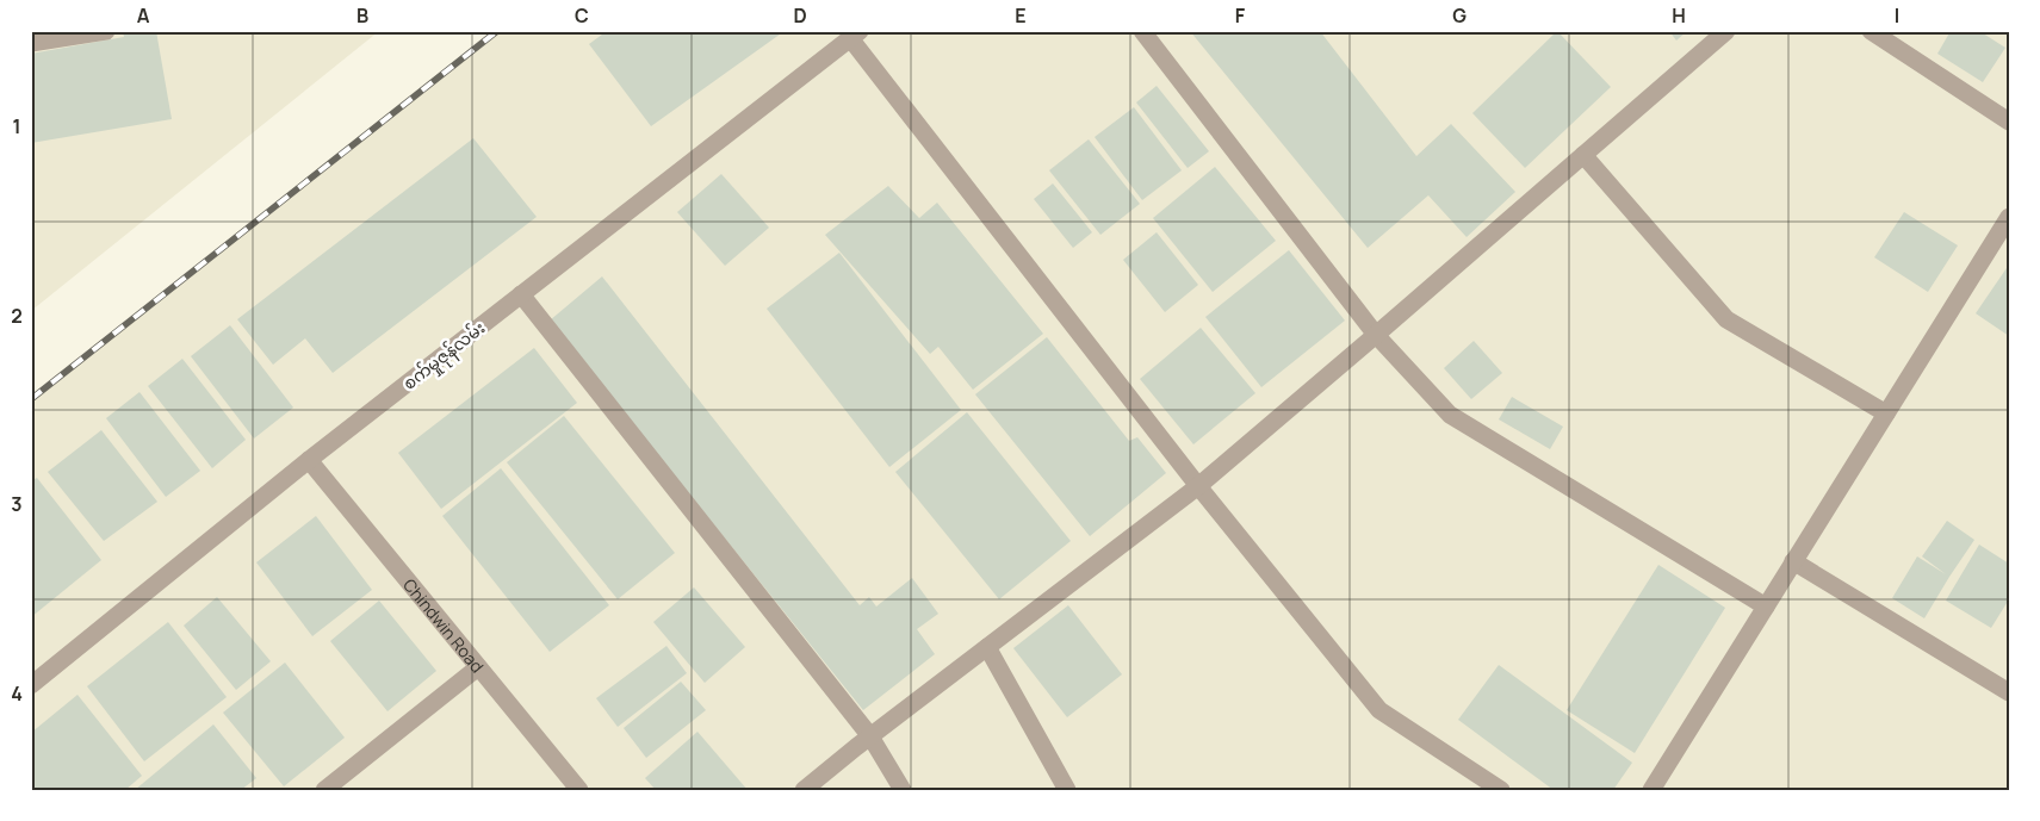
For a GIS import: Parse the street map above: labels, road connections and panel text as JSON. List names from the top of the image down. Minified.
{"streets":{"street":["စက်မှုဇုန်လမ်း","Chindwin Road"]},"crossings":[["စက်မှုဇုန်လမ်း","Chindwin Road"]],"grid":{"columns":["A","B","C","D","E","F","G","H","I"],"rows":["1","2","3","4"]}}
